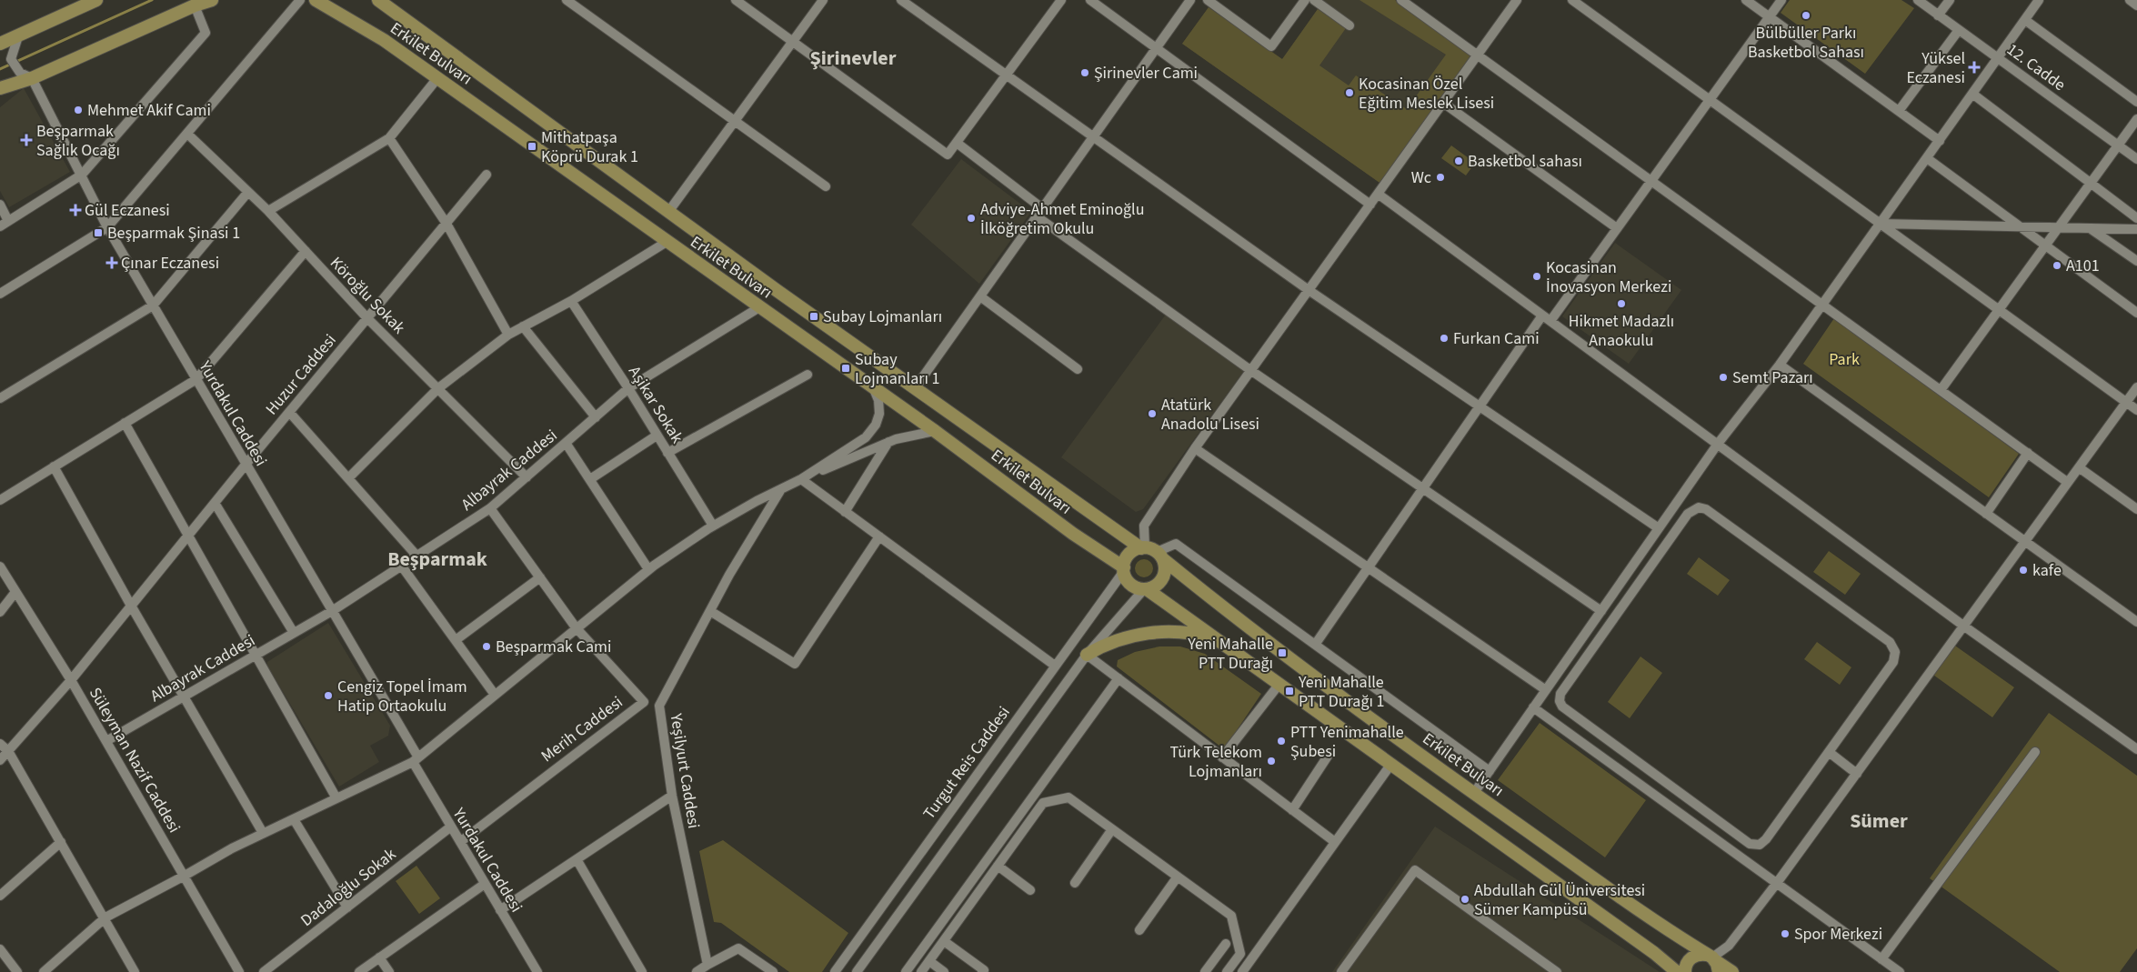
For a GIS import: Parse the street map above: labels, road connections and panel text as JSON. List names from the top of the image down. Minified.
{"streets":{"main road":["Erkilet Bulvarı"],"street":["12. Cadde","Köroğlu Sokak","Huzur Caddesi","Aşikar Sokak","Yurdakul Caddesi","Albayrak Caddesi","Merih Caddesi","Süleyman Nazif Caddesi","Turgut Reis Caddesi","Yeşilyurt Caddesi","Dadaloğlu Sokak"]},"crossings":[["Erkilet Bulvarı","Albayrak Caddesi"],["Erkilet Bulvarı","Turgut Reis Caddesi"],["Köroğlu Sokak","Huzur Caddesi"],["Köroğlu Sokak","Albayrak Caddesi"],["Huzur Caddesi","Yurdakul Caddesi"],["Huzur Caddesi","Süleyman Nazif Caddesi"],["Aşikar Sokak","Albayrak Caddesi"],["Yurdakul Caddesi","Albayrak Caddesi"],["Yurdakul Caddesi","Merih Caddesi"],["Yurdakul Caddesi","Dadaloğlu Sokak"],["Albayrak Caddesi","Merih Caddesi"],["Albayrak Caddesi","Süleyman Nazif Caddesi"]],"districts":["Şirinevler","Beşparmak","Sümer"],"parks":["Park"],"places":{"other":["Bülbüller Parkı Basketbol Sahası","Şirinevler Cami","Kocasinan Özel Eğitim Meslek Lisesi","Mehmet Akif Cami","Basketbol sahası","Wc","Adviye-Ahmet Eminoğlu İlköğretim Okulu","A101","Kocasinan İnovasyon Merkezi","Hikmet Madazlı Anaokulu","Furkan Cami","Semt Pazarı","Atatürk Anadolu Lisesi","kafe","Beşparmak Cami","Cengiz Topel İmam Hatip Ortaokulu","PTT Yenimahalle Şubesi","Türk Telekom Lojmanları","Abdullah Gül Üniversitesi Sümer Kampüsü","Spor Merkezi"],"health":["Yüksel Eczanesi","Beşparmak Sağlık Ocağı","Gül Eczanesi","Çınar Eczanesi"],"transit":["Mithatpaşa Köprü Durak 1","Beşparmak Şinasi 1","Subay Lojmanları","Subay Lojmanları 1","Yeni Mahalle PTT Durağı","Yeni Mahalle PTT Durağı 1"]}}
